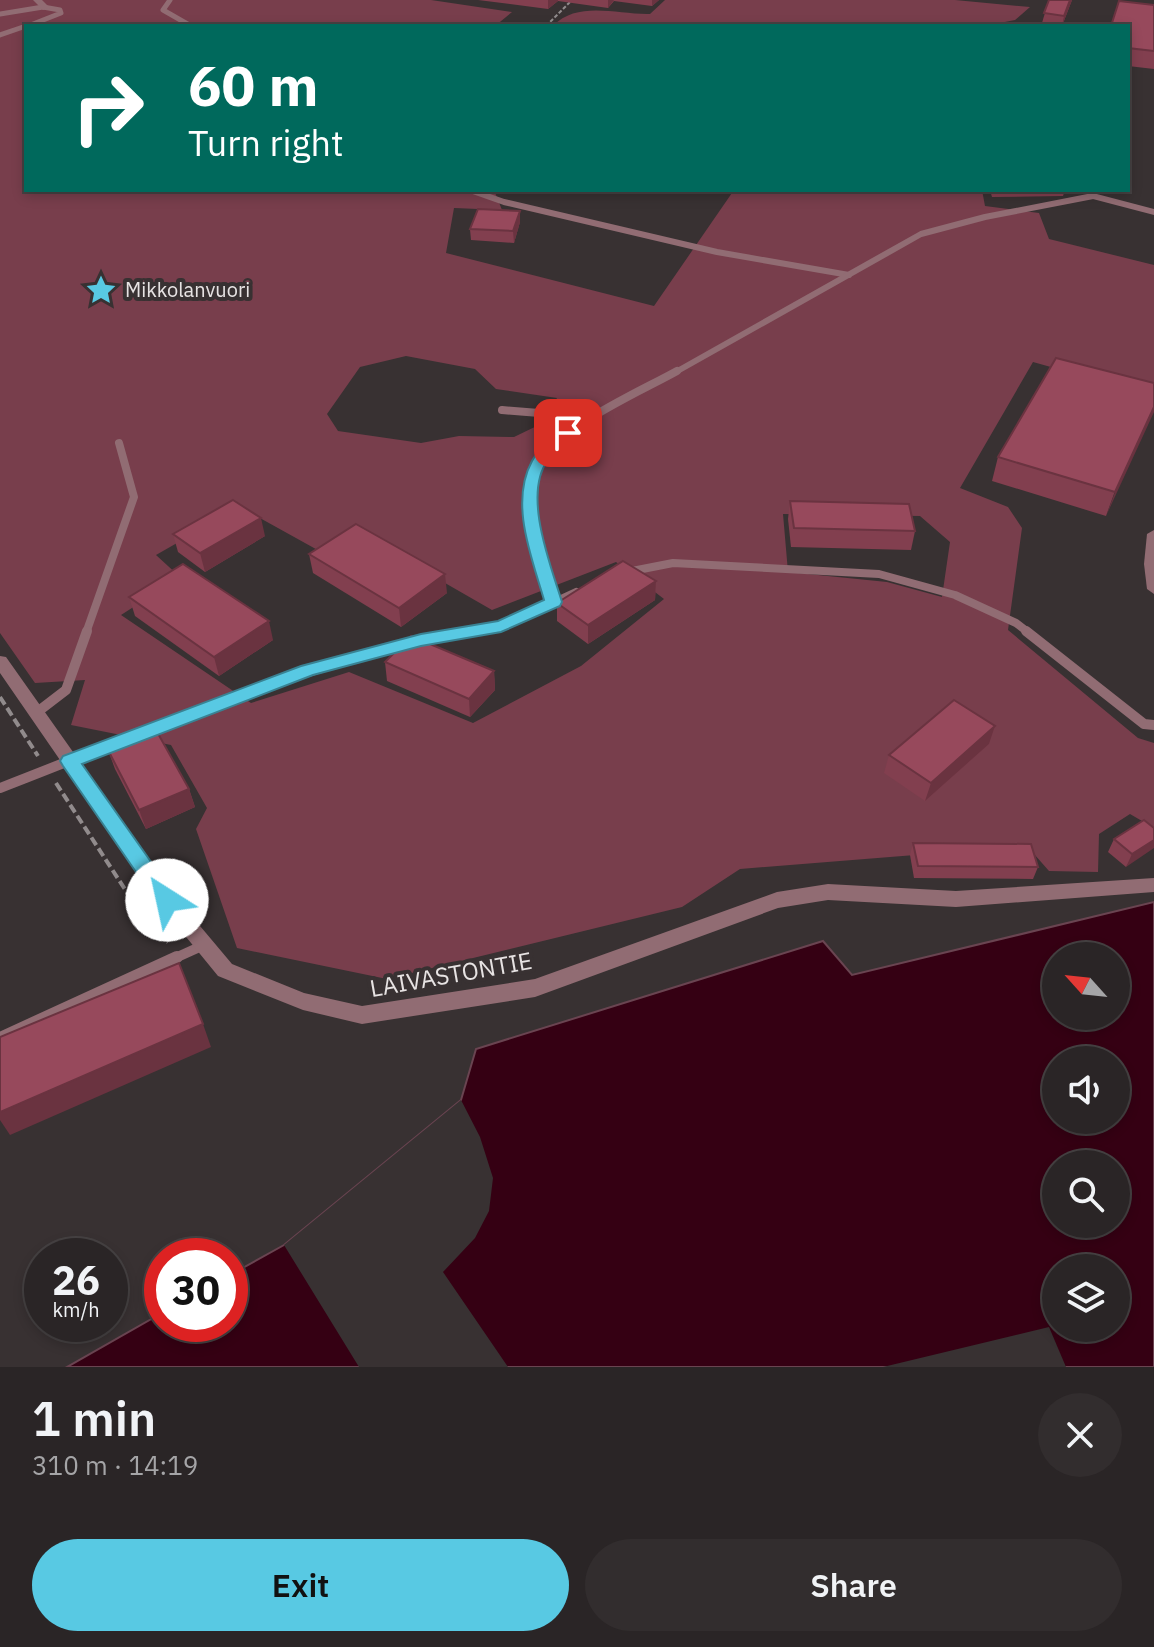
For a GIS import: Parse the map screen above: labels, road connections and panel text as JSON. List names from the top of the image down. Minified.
{"streets":{"street":["LAIVASTONTIE"]},"places":{"place":["Mikkolanvuori"]},"north":"top left","page":{"turn":["60 m","Turn right"],"speed":"26 km/h","limit":"30","heading":["1 min","310 m · 14:19"],"buttons":["Exit","Share"]}}
